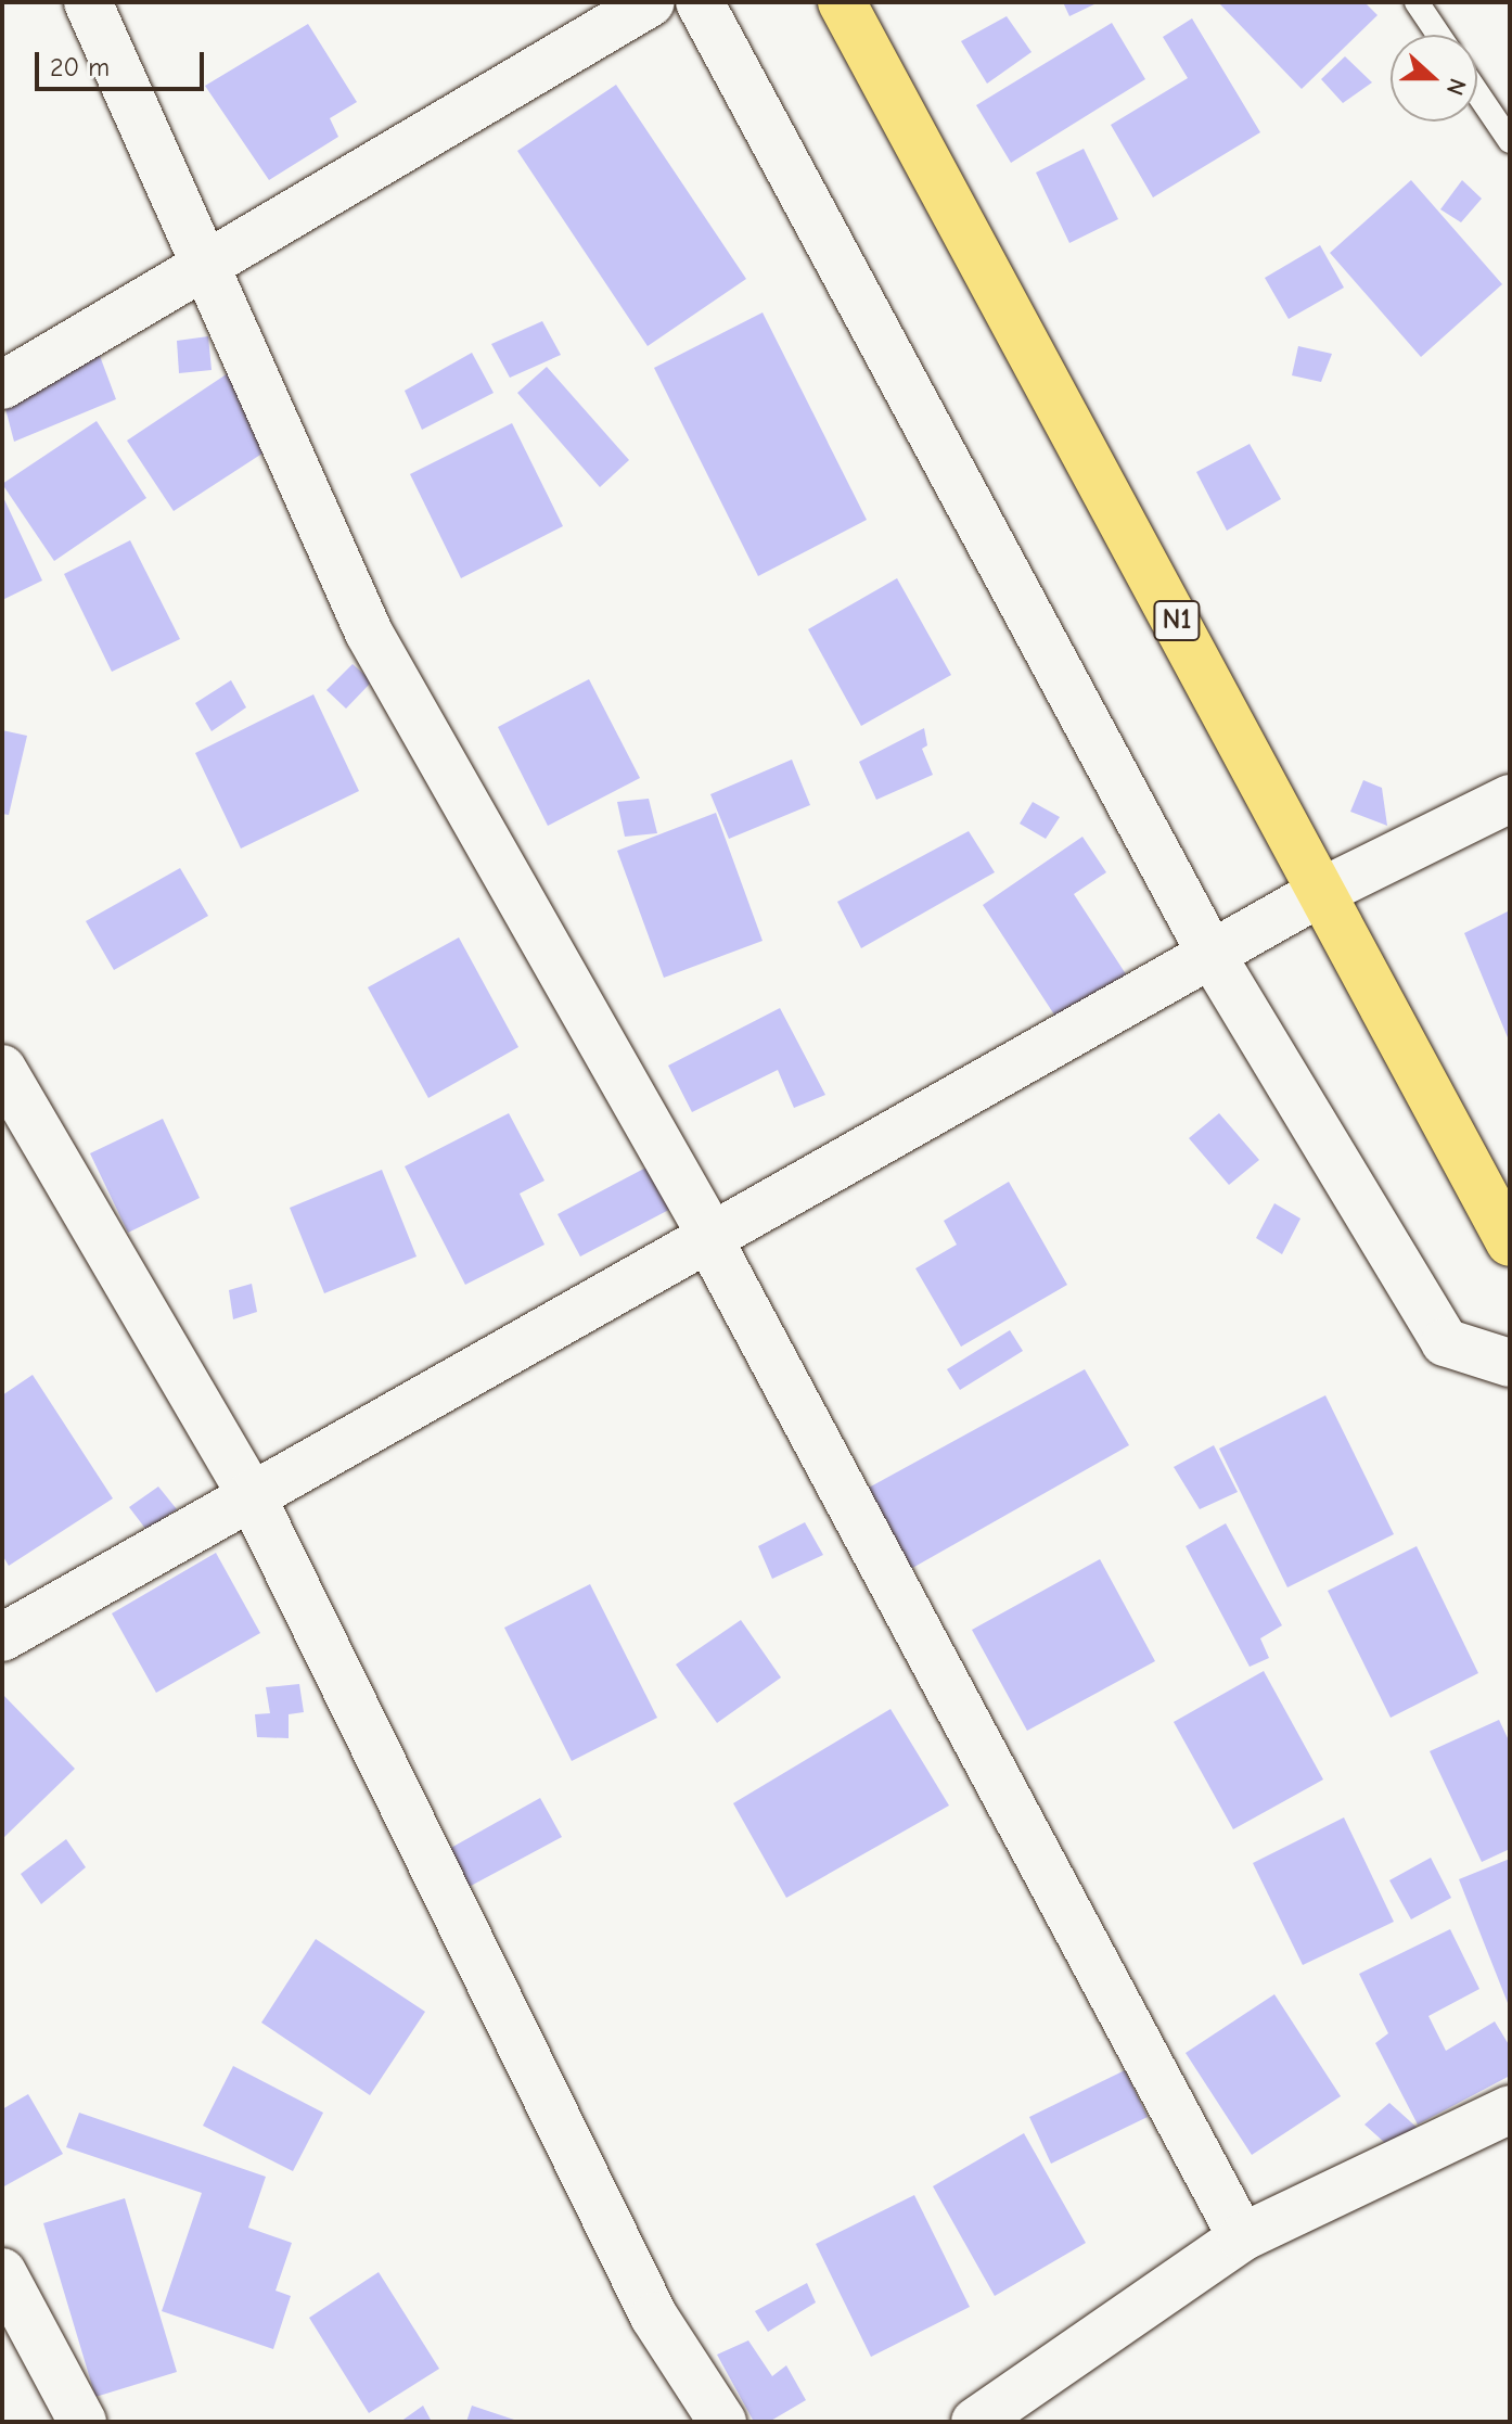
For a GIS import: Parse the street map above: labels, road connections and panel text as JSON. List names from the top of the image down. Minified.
{"streets":{"highway":["N1"]},"scale_bar":"20 m","north":"right"}
